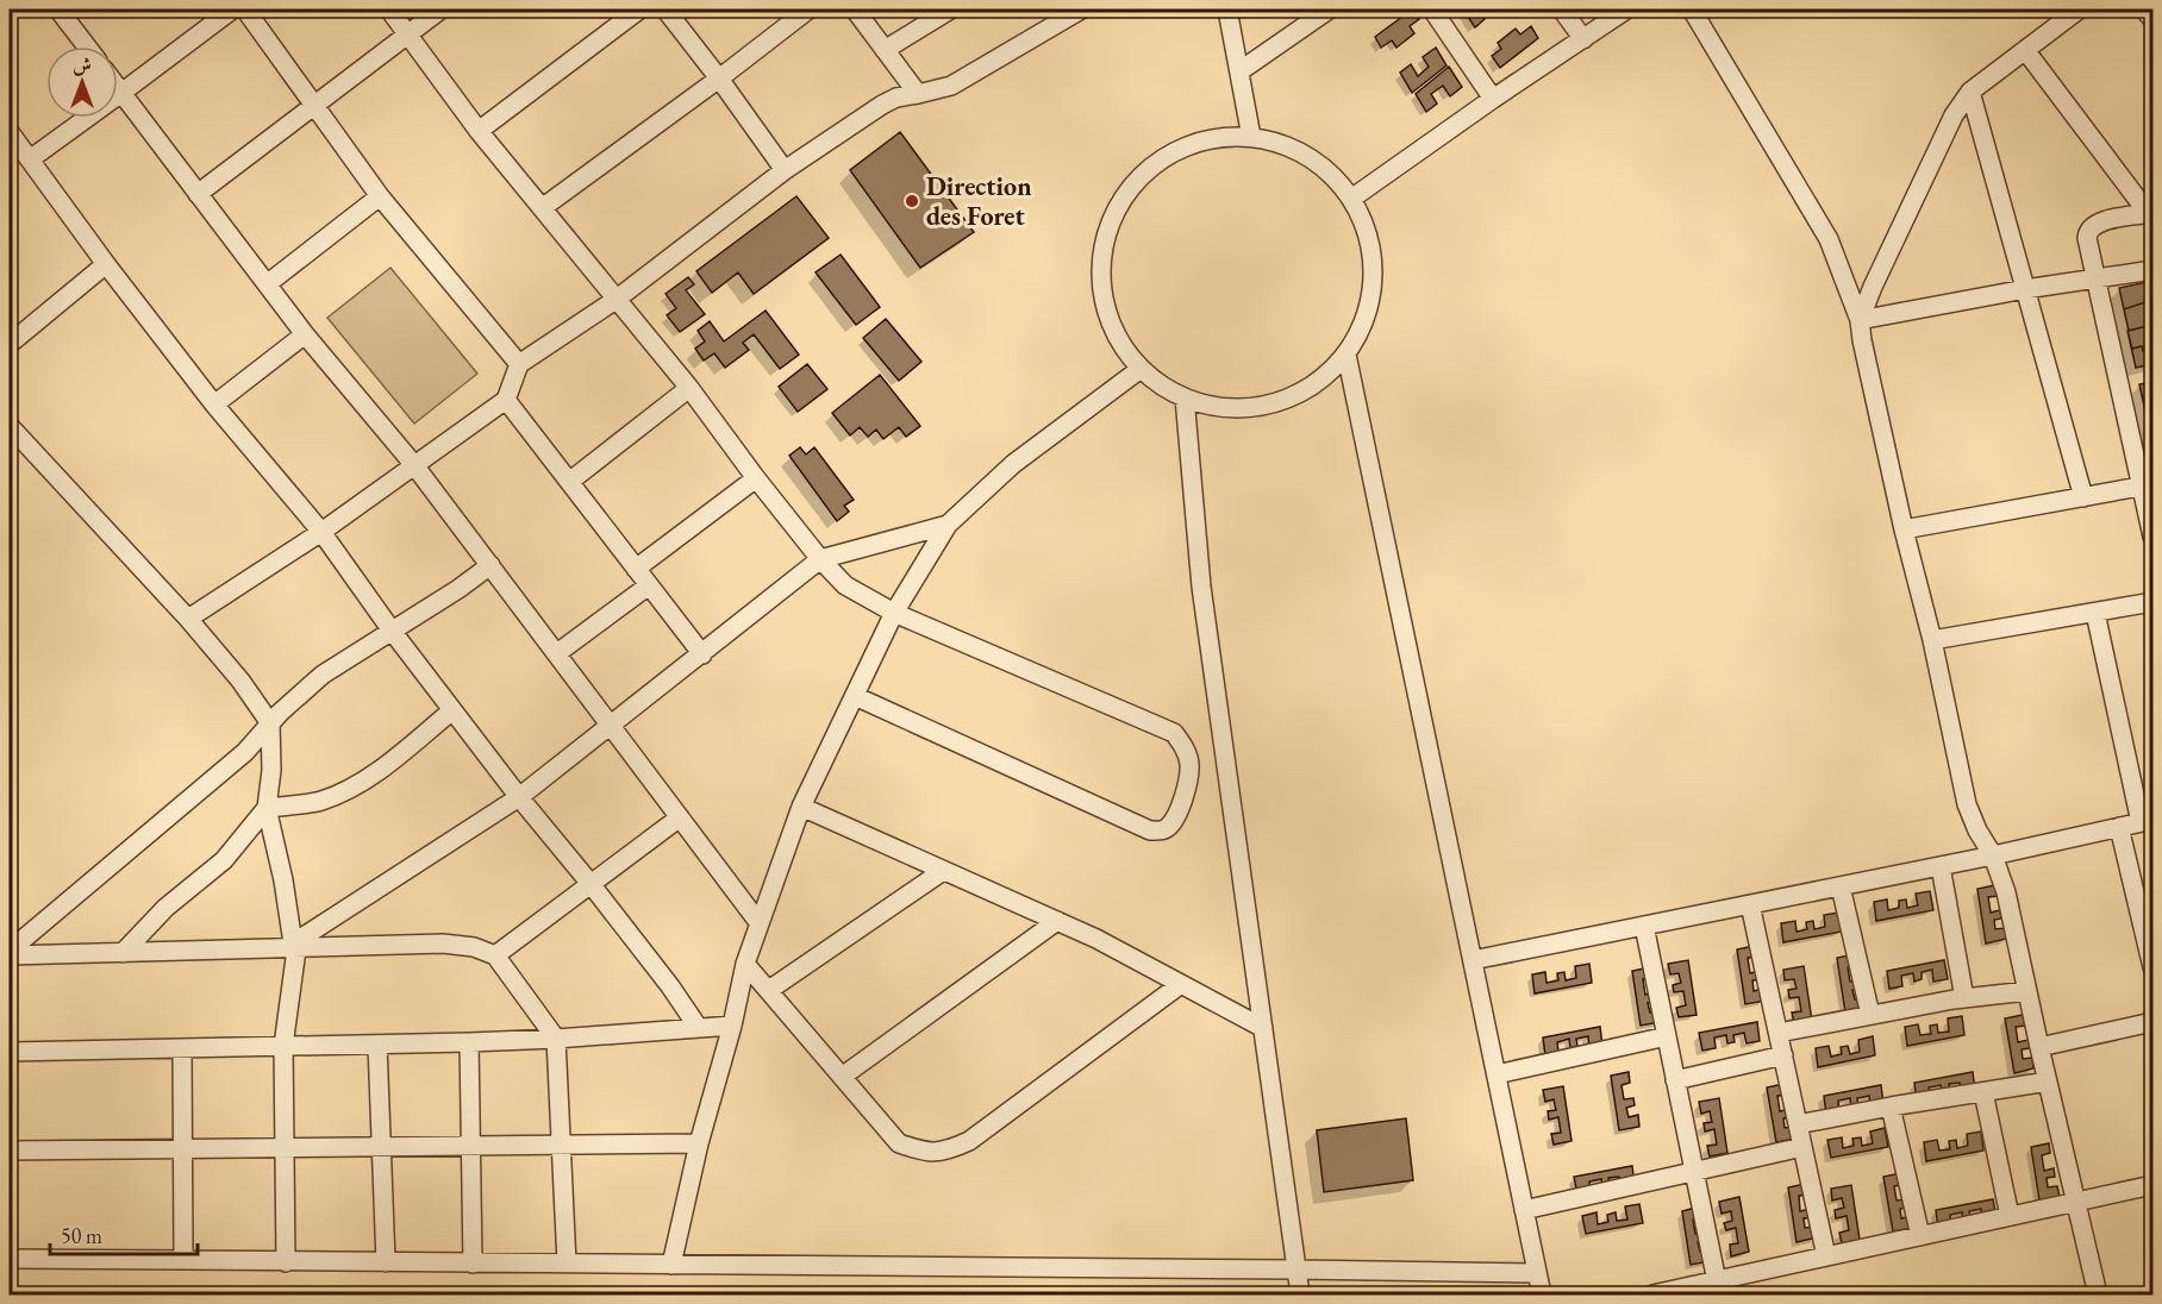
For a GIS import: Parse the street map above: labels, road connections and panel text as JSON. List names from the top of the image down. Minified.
{"places":["Direction des Foret"],"scale_bar":"50 m","north":"top"}
